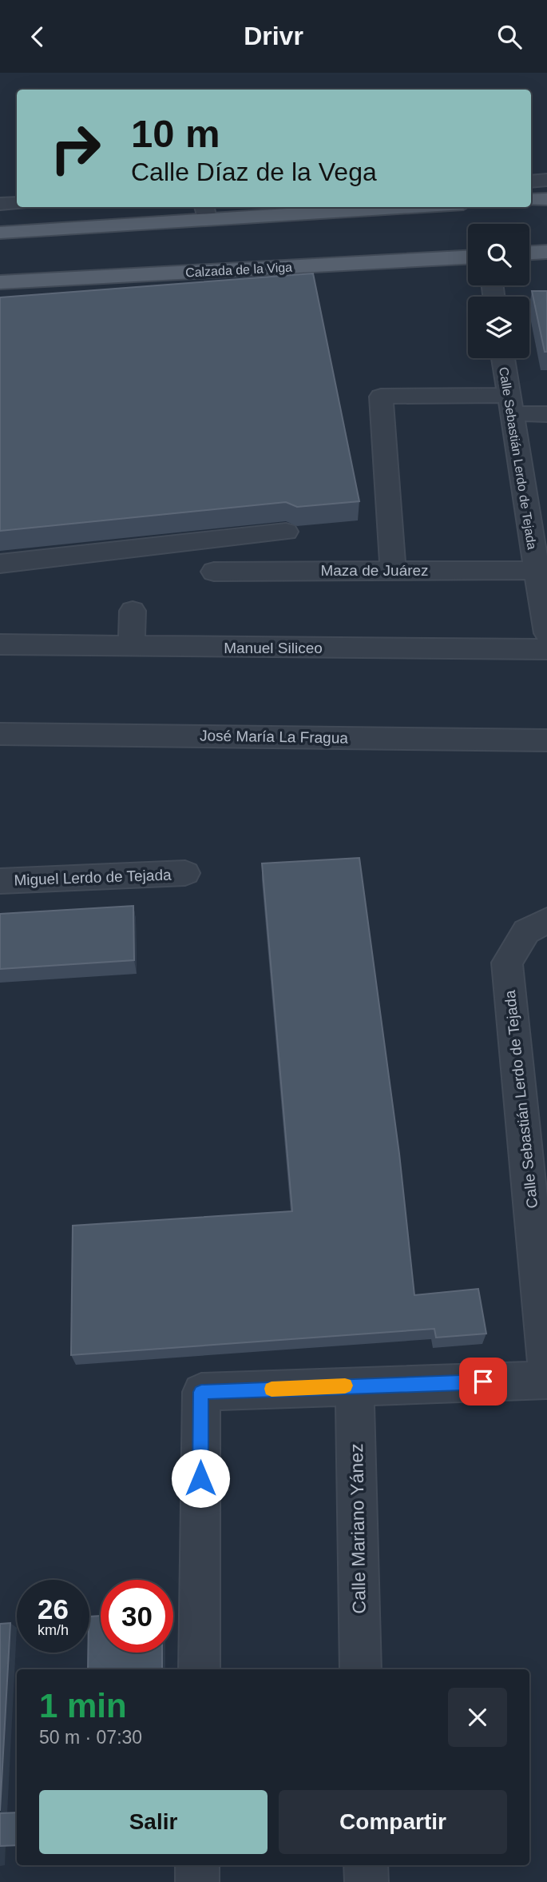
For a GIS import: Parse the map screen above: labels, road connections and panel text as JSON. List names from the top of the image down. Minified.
{"streets":{"main road":["Calzada de la Viga"],"street":["Calle Sebastián Lerdo de Tejada","Maza de Juárez","Manuel Siliceo","José María La Fragua","Miguel Lerdo de Tejada","Calle Mariano Yánez"]},"crossings":[["Calle Sebastián Lerdo de Tejada","Maza de Juárez"]],"page":{"header":"Drivr","turn":["10 m","Calle Díaz de la Vega"],"speed":"26 km/h","limit":"30","heading":["1 min","50 m · 07:30"],"buttons":["Salir","Compartir"]}}
